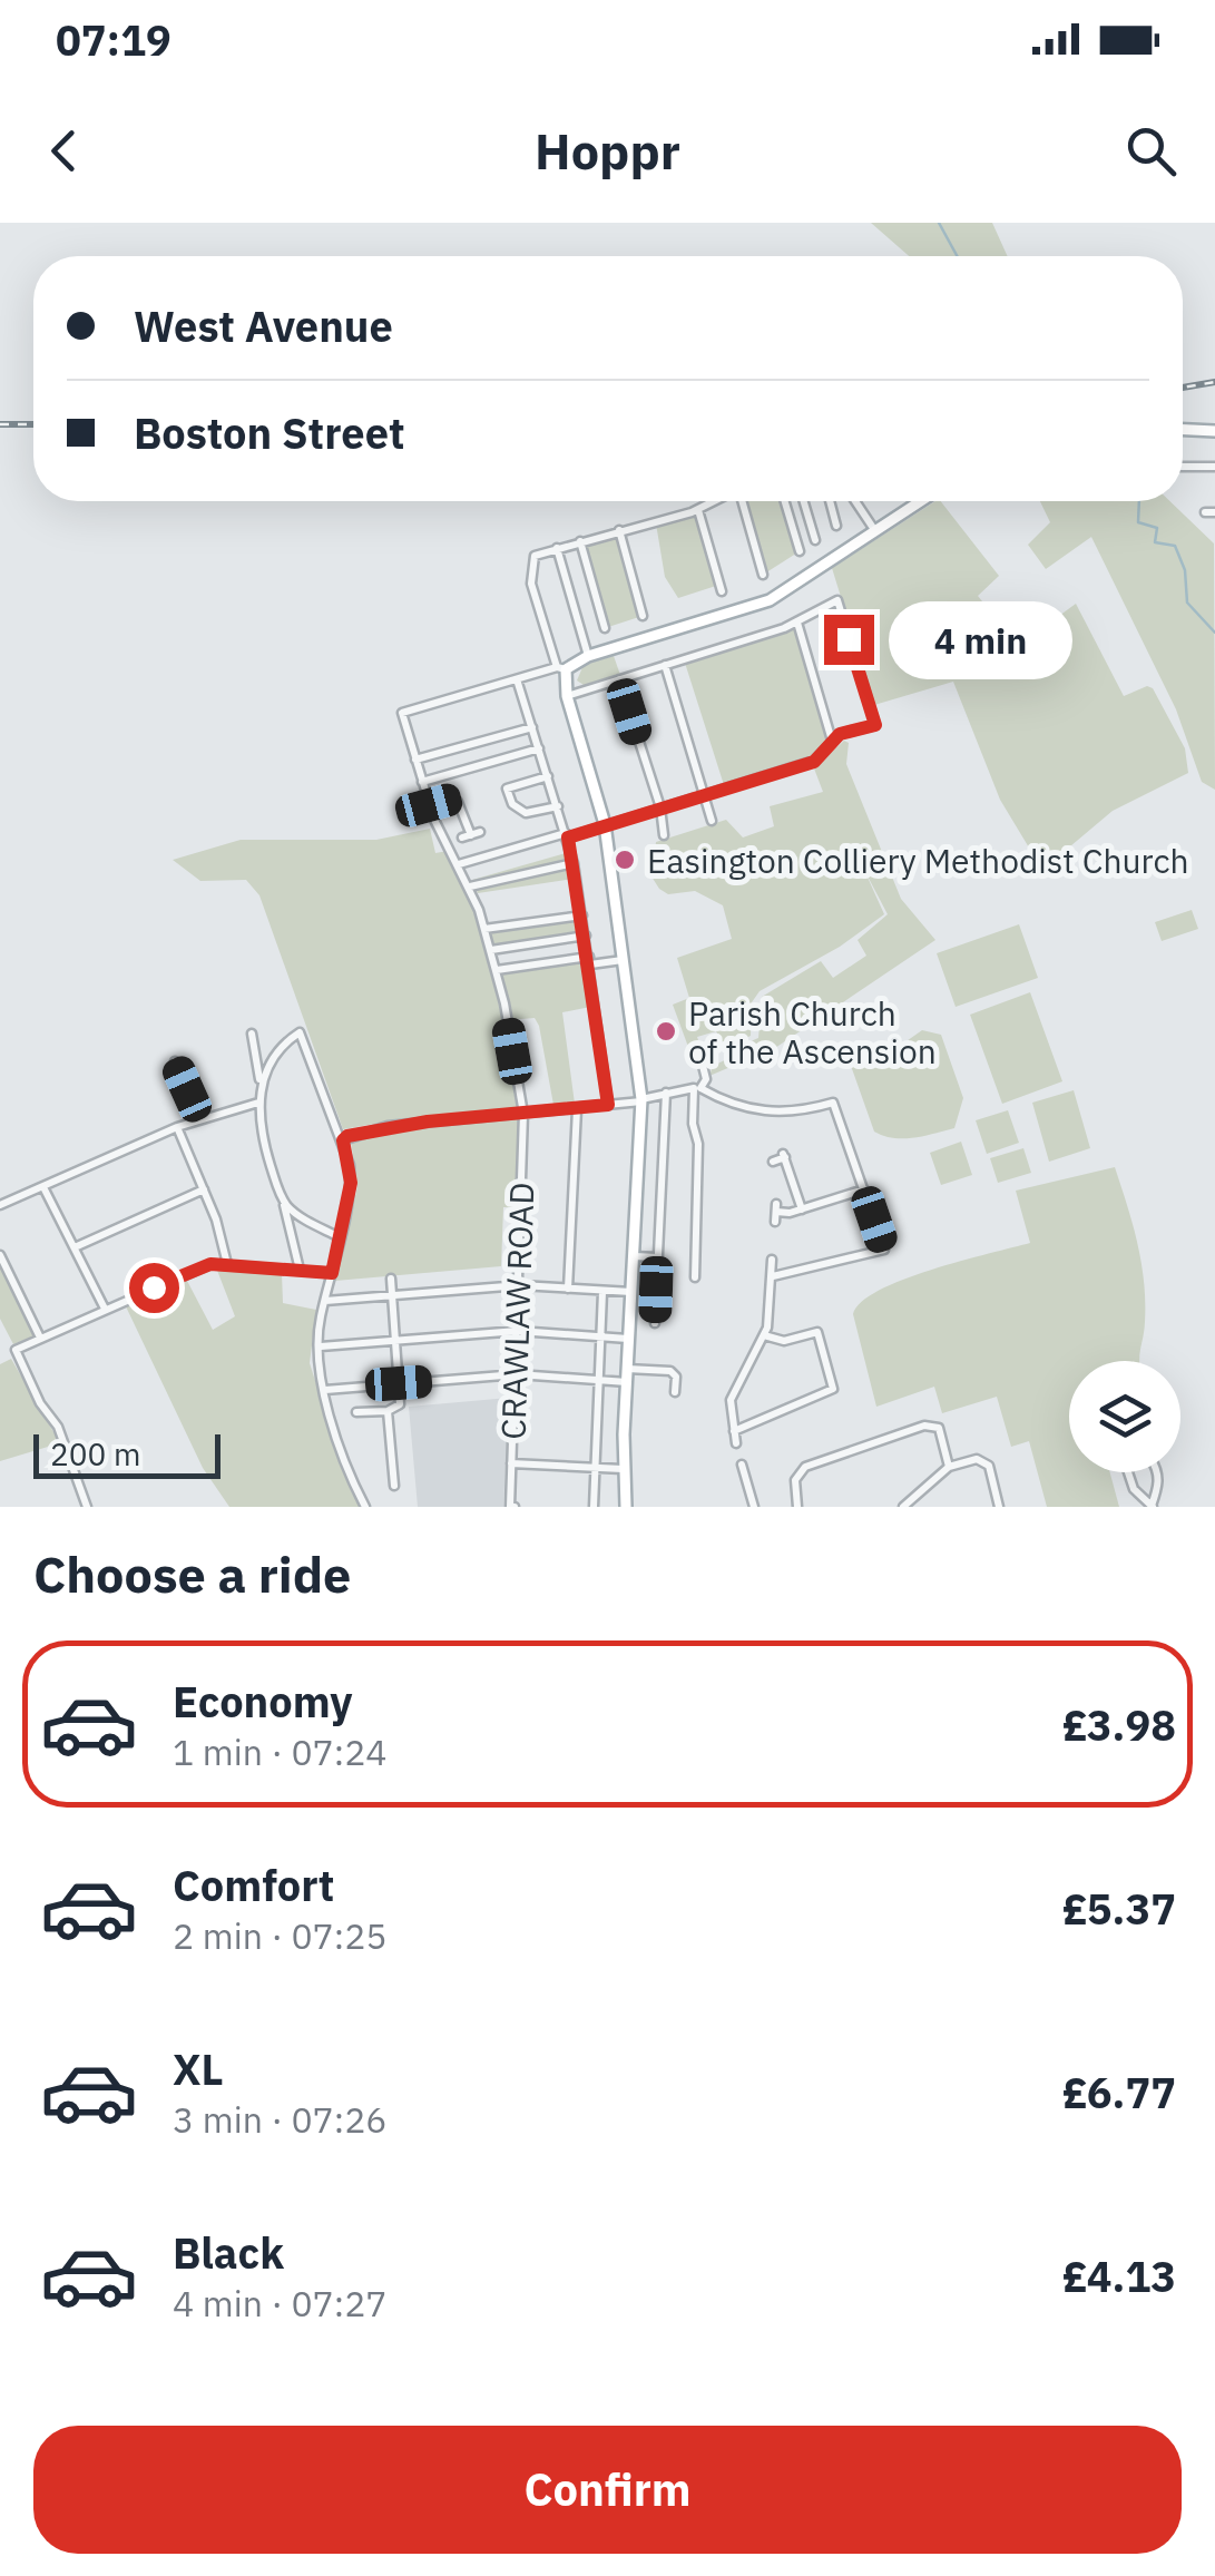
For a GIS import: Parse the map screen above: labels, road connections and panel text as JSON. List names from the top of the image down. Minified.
{"streets":{"street":["CRAWLAW ROAD"]},"places":["Easington Colliery Methodist Church","Parish Church of the Ascension"],"scale_bar":"200 m","page":{"status":"07:19","header":"Hoppr","banner":["West Avenue","Boston Street"],"bubble":"4 min","scale":"200 m","heading":"Choose a ride","list":[{"name":"Economy","note":"1 min · 07:24","value":"£3.98"},{"name":"Comfort","note":"2 min · 07:25","value":"£5.37"},{"name":"XL","note":"3 min · 07:26","value":"£6.77"},{"name":"Black","note":"4 min · 07:27","value":"£4.13"}],"buttons":"Confirm"}}
